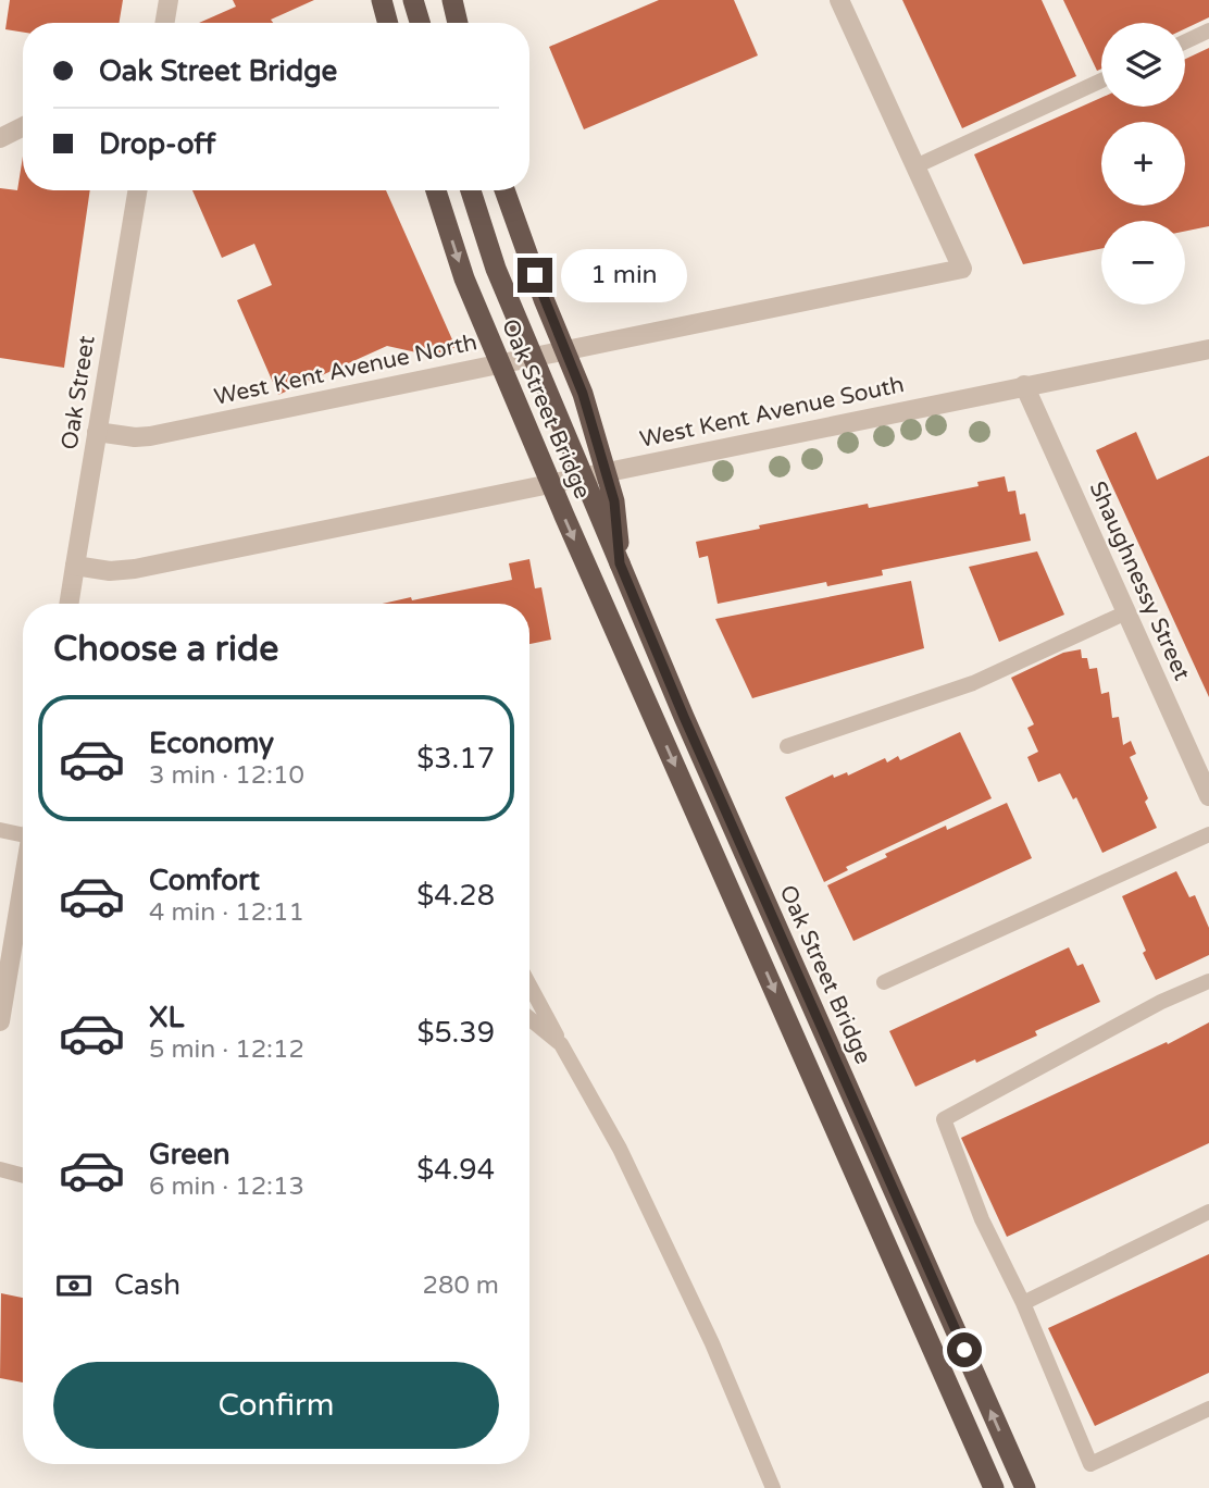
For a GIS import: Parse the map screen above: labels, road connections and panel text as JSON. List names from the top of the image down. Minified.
{"streets":{"highway":["Oak Street Bridge"],"street":["West Kent Avenue North","Oak Street","West Kent Avenue South","Shaughnessy Street"]},"crossings":[["West Kent Avenue North","Oak Street"],["Oak Street","West Kent Avenue South"],["West Kent Avenue South","Shaughnessy Street"]],"page":{"map_buttons":["+","−"],"banner":["Oak Street Bridge","Drop-off"],"bubble":"1 min","heading":"Choose a ride","list":[{"name":"Economy","note":"3 min · 12:10","value":"$3.17"},{"name":"Comfort","note":"4 min · 12:11","value":"$4.28"},{"name":"XL","note":"5 min · 12:12","value":"$5.39"},{"name":"Green","note":"6 min · 12:13","value":"$4.94"}],"pay":["Cash","280 m"],"buttons":"Confirm"}}
